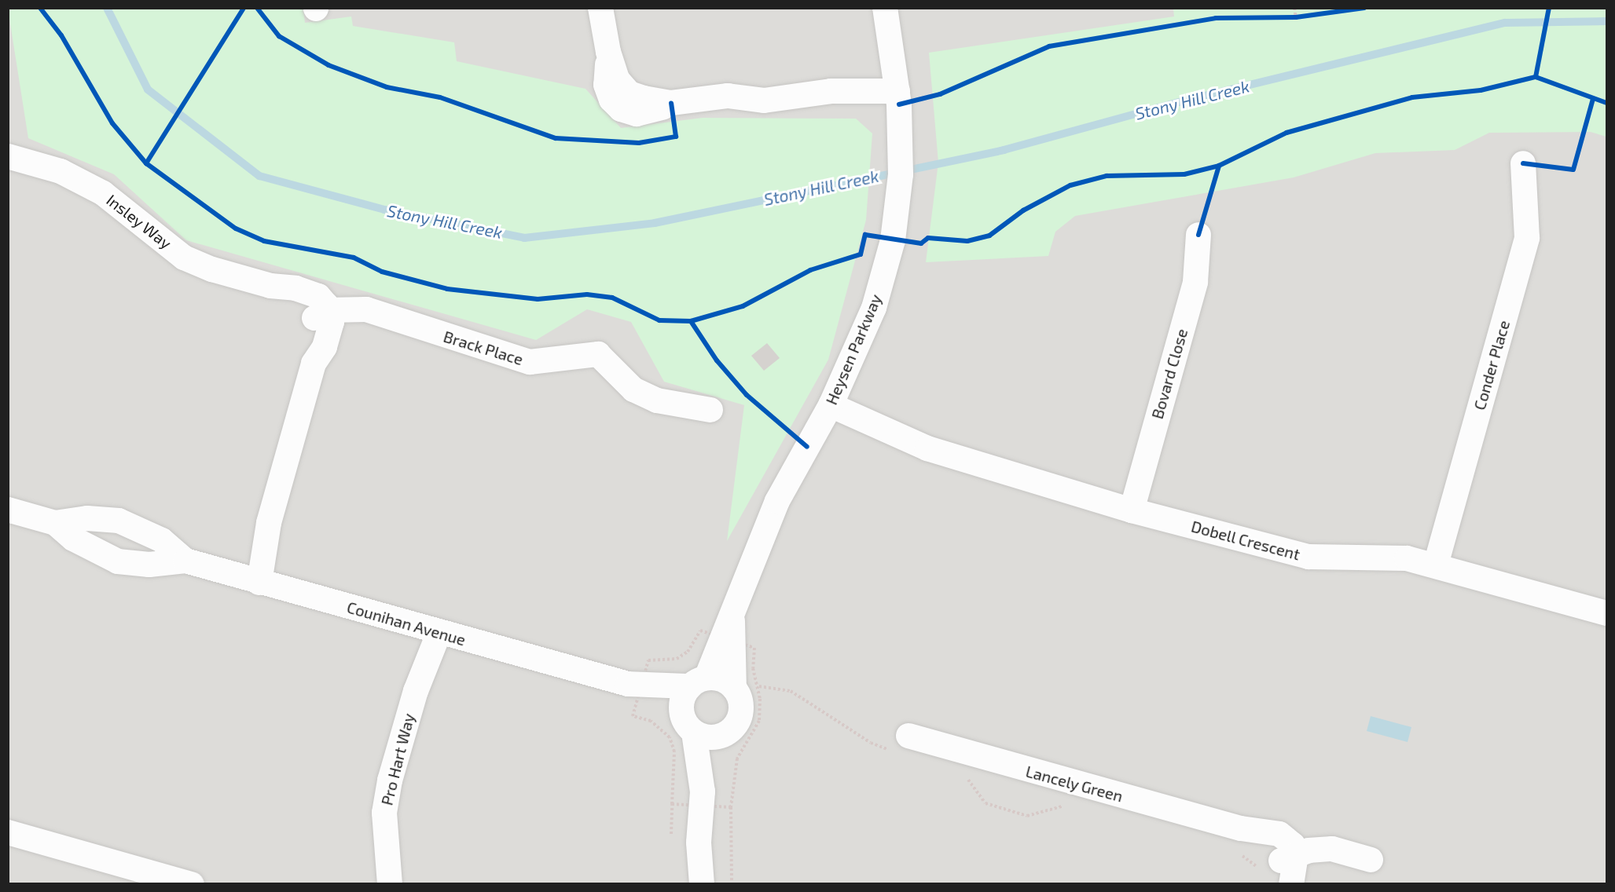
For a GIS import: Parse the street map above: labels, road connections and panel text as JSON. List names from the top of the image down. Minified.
{"streets":{"street":["Insley Way","Brack Place","Heysen Parkway","Conder Place","Bovard Close","Dobell Crescent","Counihan Avenue","Pro Hart Way","Lancely Green"]},"crossings":[["Insley Way","Brack Place"],["Heysen Parkway","Dobell Crescent"],["Heysen Parkway","Counihan Avenue"],["Conder Place","Dobell Crescent"],["Bovard Close","Dobell Crescent"],["Counihan Avenue","Pro Hart Way"]],"water":["Stony Hill Creek"]}
